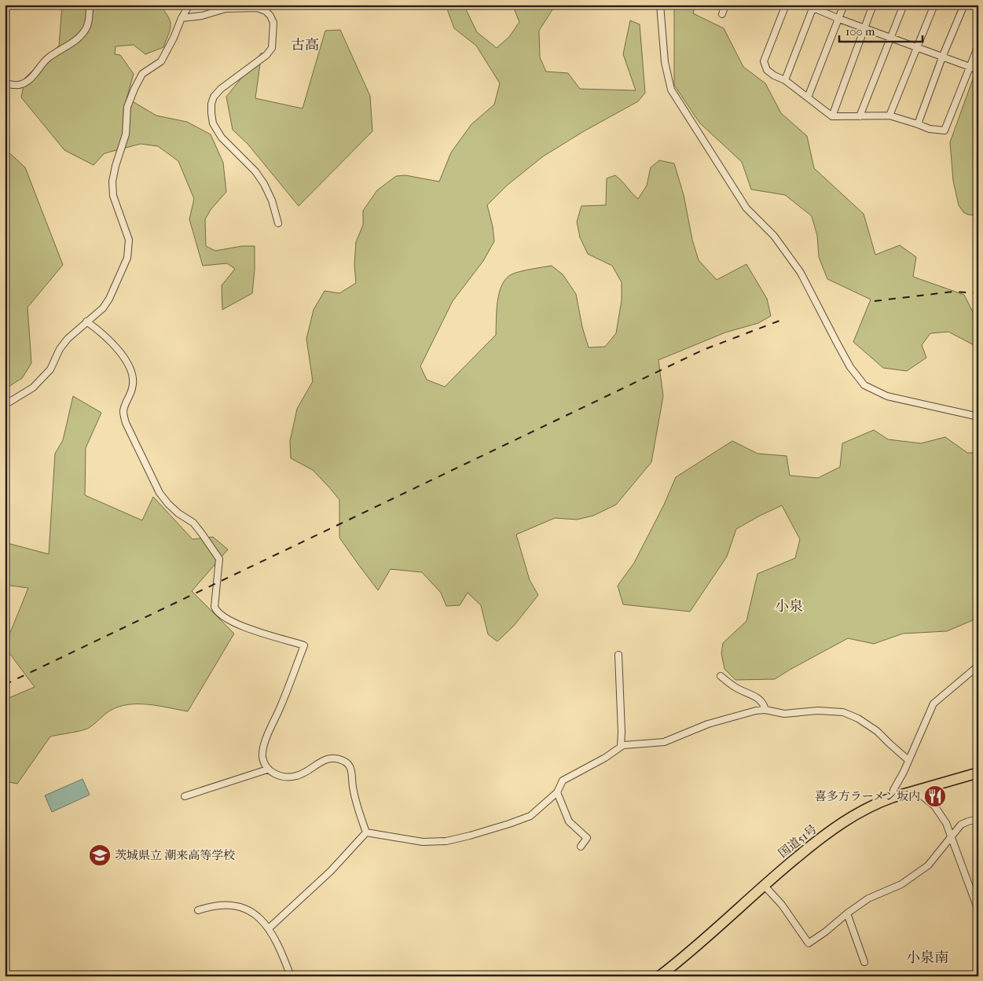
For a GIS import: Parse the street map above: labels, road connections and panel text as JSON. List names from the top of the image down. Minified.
{"streets":{"highway":["国道51号"]},"districts":["古高","小泉","小泉南"],"places":{"restaurant":["喜多方ラーメン坂内"],"school or university":["茨城県立 潮来高等学校"]},"scale_bar":"100 m"}
